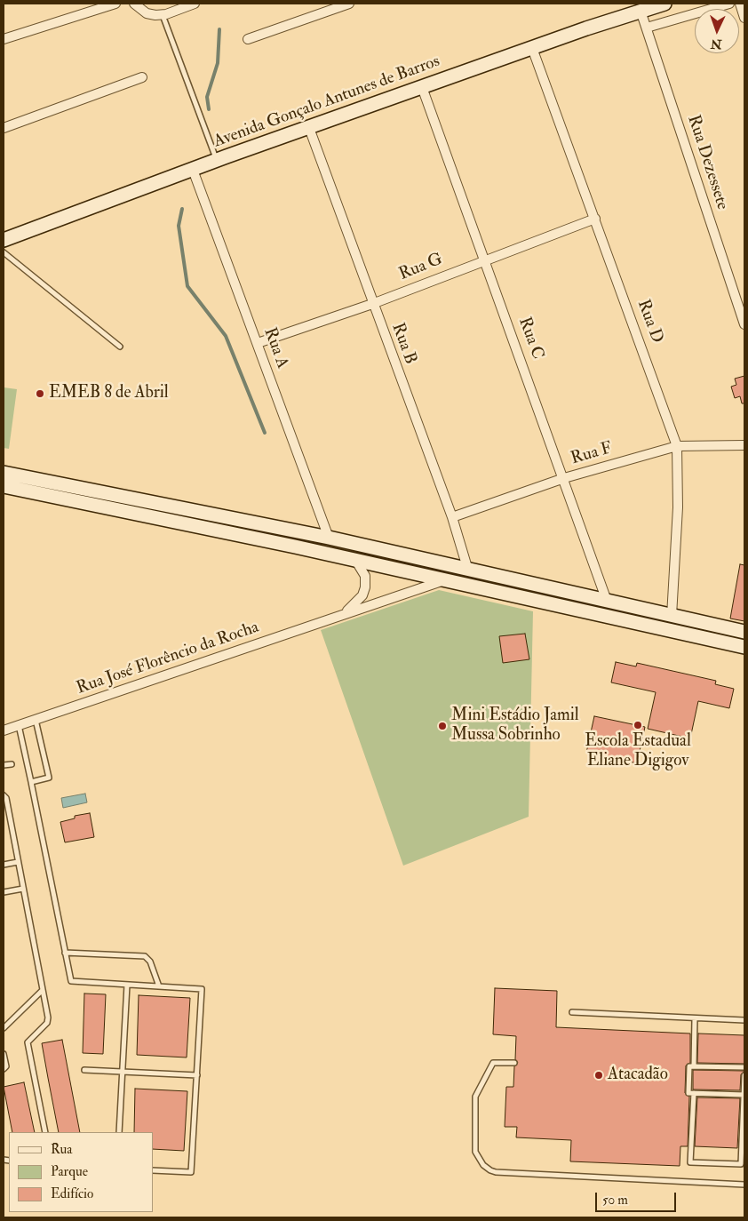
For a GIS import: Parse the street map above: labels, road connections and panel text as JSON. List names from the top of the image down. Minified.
{"streets":{"main road":["Avenida Gonçalo Antunes de Barros"],"street":["Rua Dezessete","Rua G","Rua D","Rua C","Rua B","Rua A","Rua F","Rua José Florêncio da Rocha"]},"crossings":[["Avenida Gonçalo Antunes de Barros","Rua Dezessete"],["Avenida Gonçalo Antunes de Barros","Rua D"],["Avenida Gonçalo Antunes de Barros","Rua C"],["Avenida Gonçalo Antunes de Barros","Rua B"],["Avenida Gonçalo Antunes de Barros","Rua A"],["Rua G","Rua D"],["Rua G","Rua C"],["Rua G","Rua B"],["Rua G","Rua A"],["Rua D","Rua F"],["Rua C","Rua F"],["Rua B","Rua F"]],"places":["EMEB 8 de Abril","Escola Estadual Eliane Digigov","Mini Estádio Jamil Mussa Sobrinho","Atacadão"],"legend":["Rua","Parque","Edifício"],"scale_bar":"50 m","north":"bottom"}
